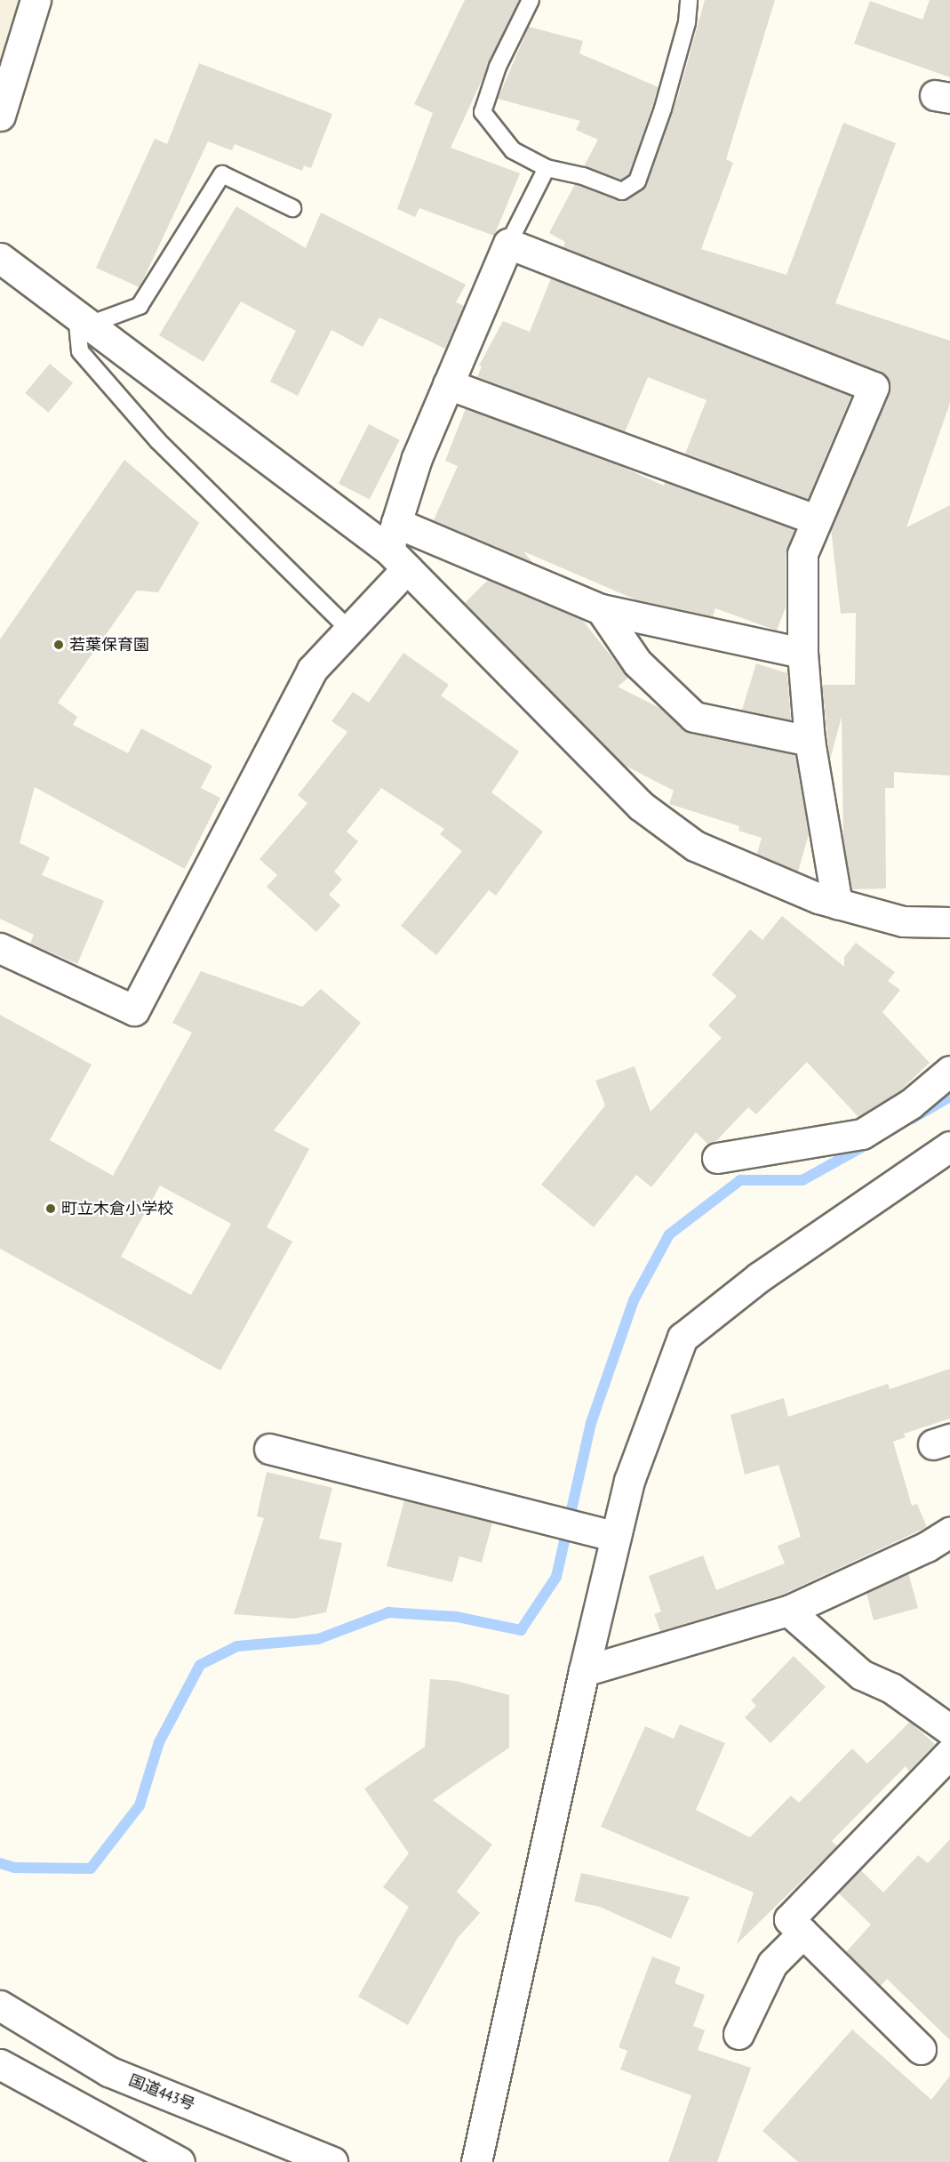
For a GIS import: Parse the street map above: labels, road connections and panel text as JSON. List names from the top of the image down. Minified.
{"streets":{"main road":["国道443号"]},"places":["若葉保育園","町立木倉小学校"]}
